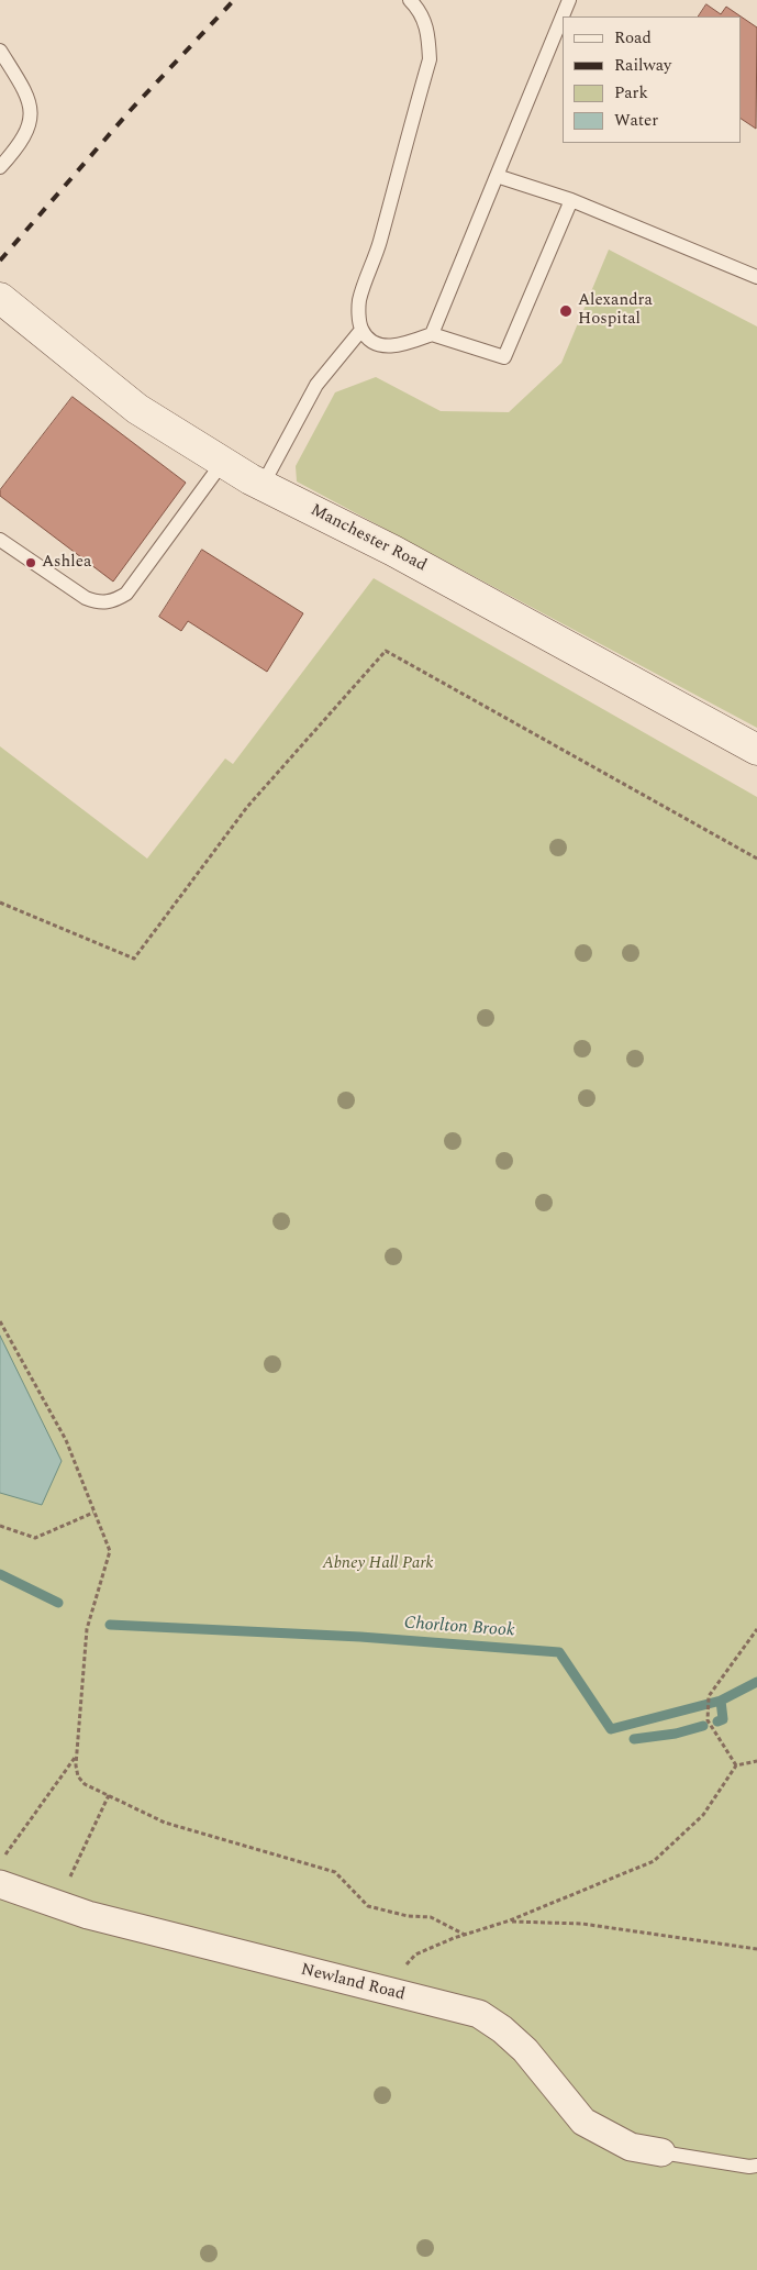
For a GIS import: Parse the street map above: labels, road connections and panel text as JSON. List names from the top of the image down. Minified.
{"streets":{"main road":["Manchester Road"],"street":["Newland Road"]},"water":["Chorlton Brook"],"parks":["Abney Hall Park"],"places":["Alexandra Hospital","Ashlea"],"legend":["Road","Railway","Park","Water"]}
